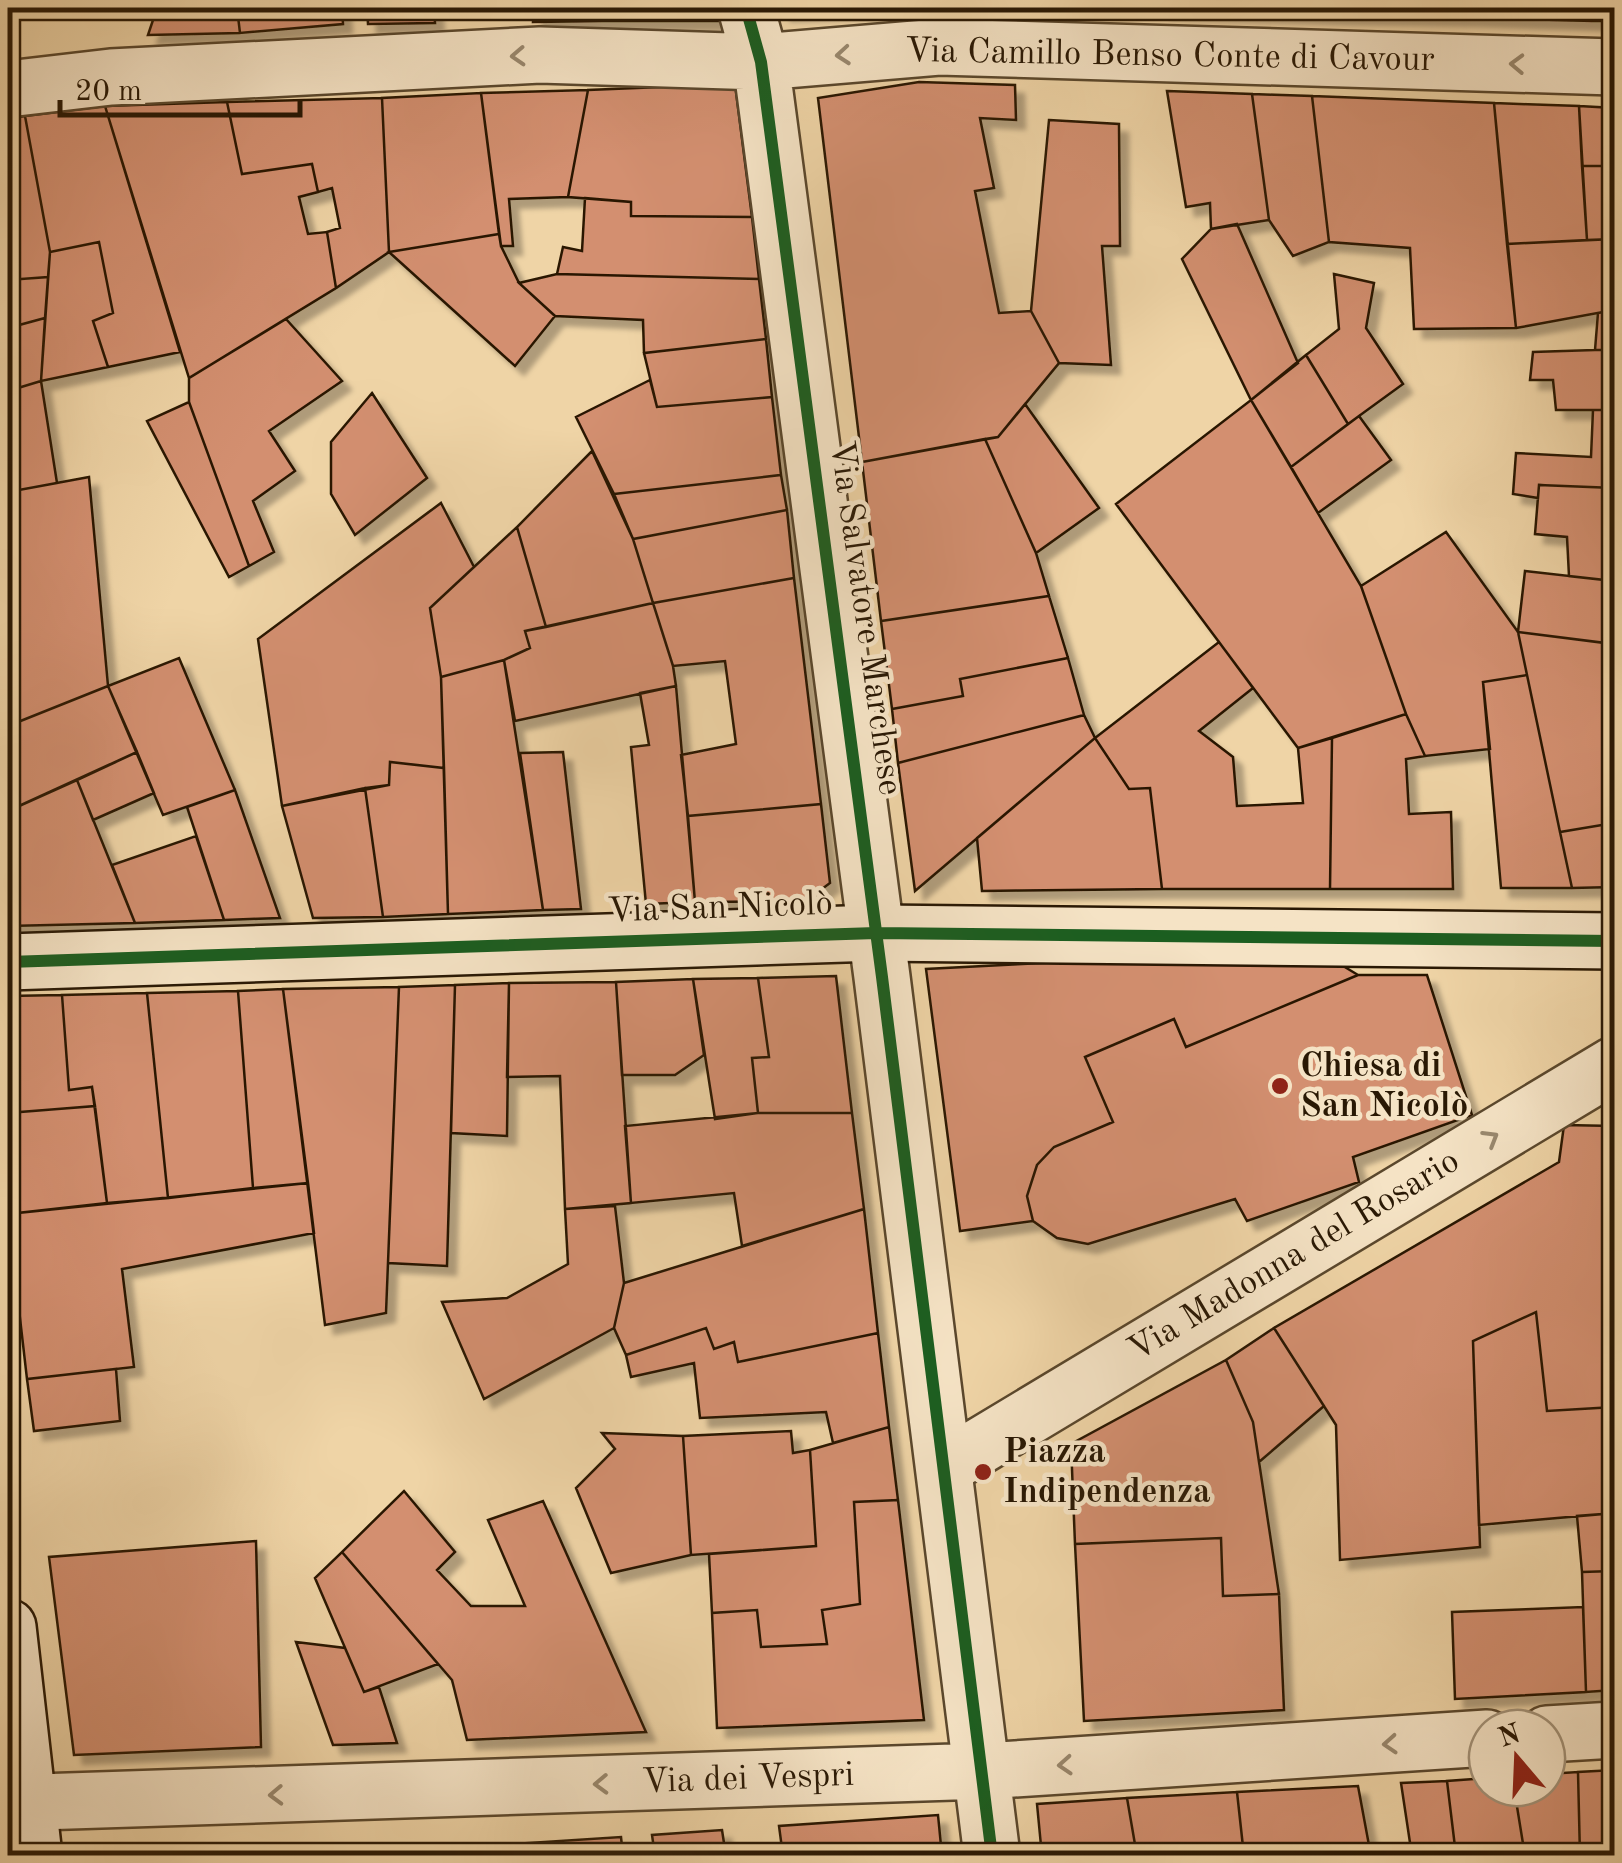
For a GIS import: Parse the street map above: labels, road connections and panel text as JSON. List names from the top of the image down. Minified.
{"streets":{"street":["Via Camillo Benso Conte di Cavour","Via Salvatore Marchese","Via San Nicolò","Via Madonna del Rosario","Via dei Vespri"]},"crossings":[["Via Camillo Benso Conte di Cavour","Via Salvatore Marchese"],["Via Salvatore Marchese","Via San Nicolò"],["Via Salvatore Marchese","Via Madonna del Rosario"],["Via Salvatore Marchese","Via dei Vespri"]],"one_way":["Via Camillo Benso Conte di Cavour","Via Madonna del Rosario","Via dei Vespri"],"places":["Chiesa di San Nicolò","Piazza Indipendenza"],"scale_bar":"20 m","north":"top"}
